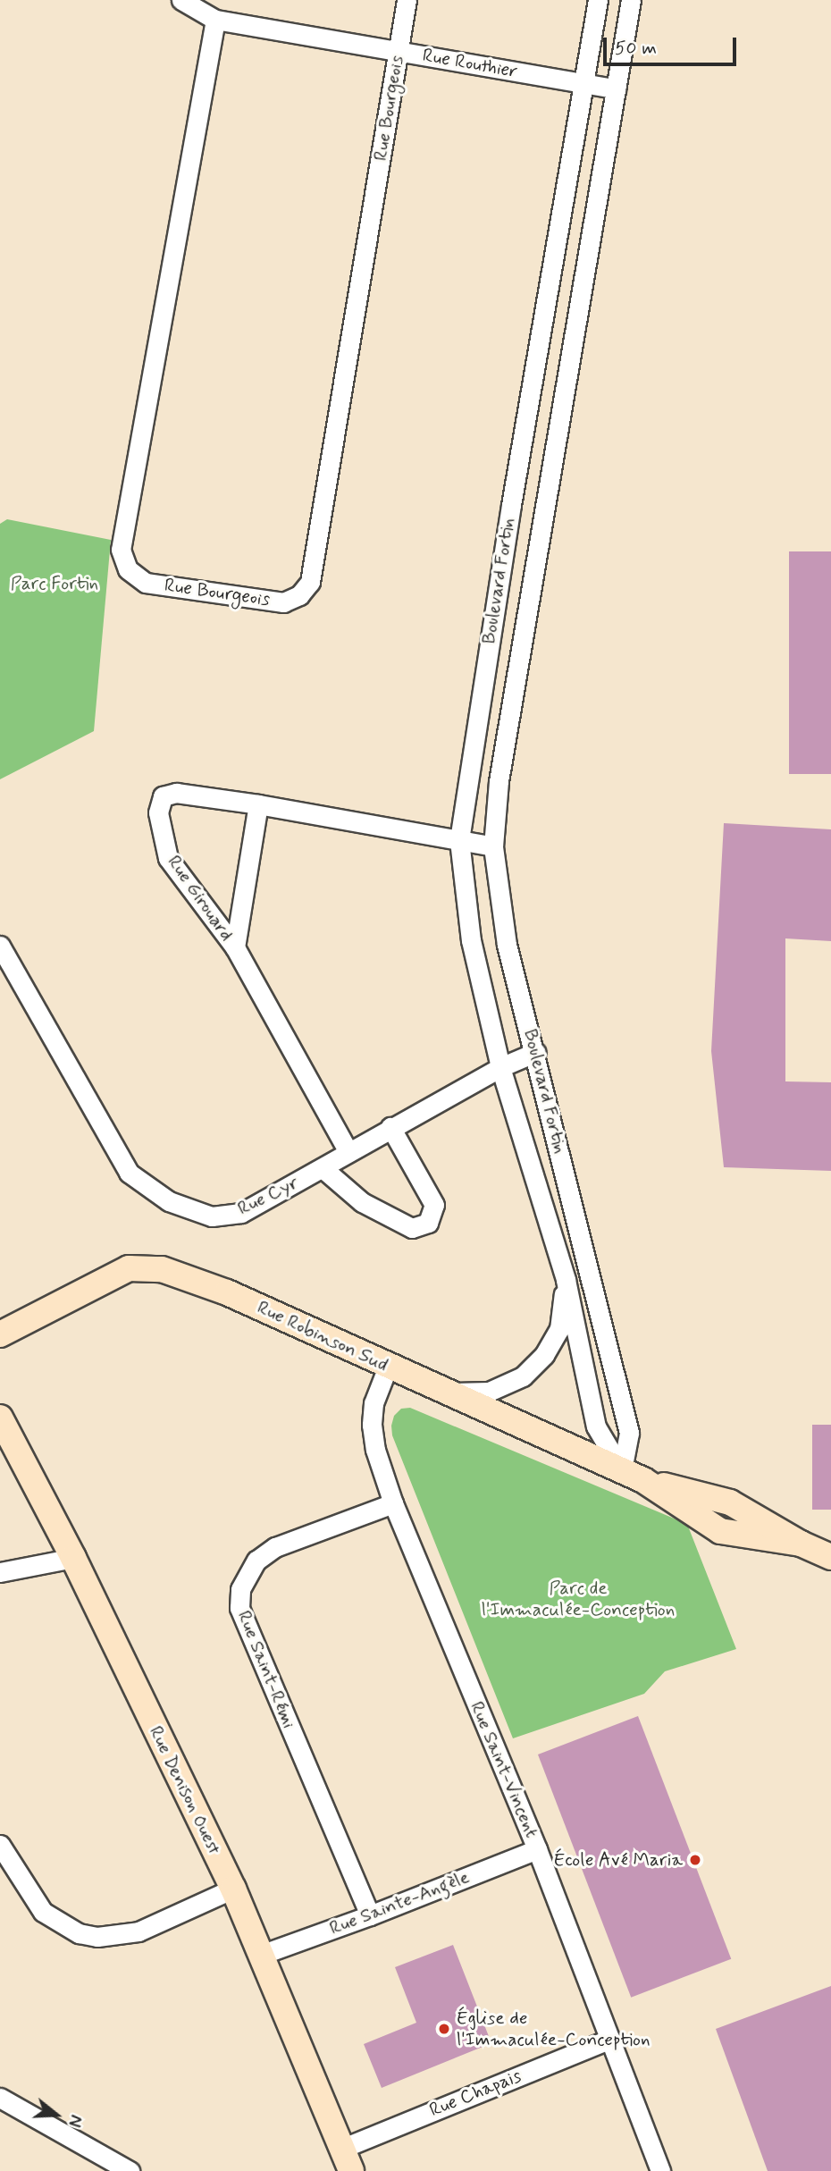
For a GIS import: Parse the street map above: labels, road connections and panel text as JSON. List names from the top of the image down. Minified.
{"streets":{"street":["Rue Routhier","Rue Bourgeois","Boulevard Fortin","Rue Girouard","Rue Cyr","Rue Robinson Sud","Rue Saint-Rémi","Rue Saint-Vincent","Rue Denison Ouest","Rue Sainte-Angèle","Rue Chapais"]},"crossings":[["Rue Routhier","Rue Bourgeois"],["Rue Routhier","Boulevard Fortin"],["Boulevard Fortin","Rue Girouard"],["Boulevard Fortin","Rue Cyr"],["Boulevard Fortin","Rue Robinson Sud"],["Rue Girouard","Rue Cyr"],["Rue Robinson Sud","Rue Saint-Vincent"],["Rue Saint-Rémi","Rue Saint-Vincent"],["Rue Saint-Rémi","Rue Sainte-Angèle"],["Rue Saint-Vincent","Rue Sainte-Angèle"],["Rue Saint-Vincent","Rue Chapais"],["Rue Denison Ouest","Rue Sainte-Angèle"],["Rue Denison Ouest","Rue Chapais"]],"parks":["Parc Fortin","Parc de l'Immaculée-Conception"],"places":["École Avé Maria","Église de l'Immaculée-Conception"],"scale_bar":"50 m","north":"right"}
